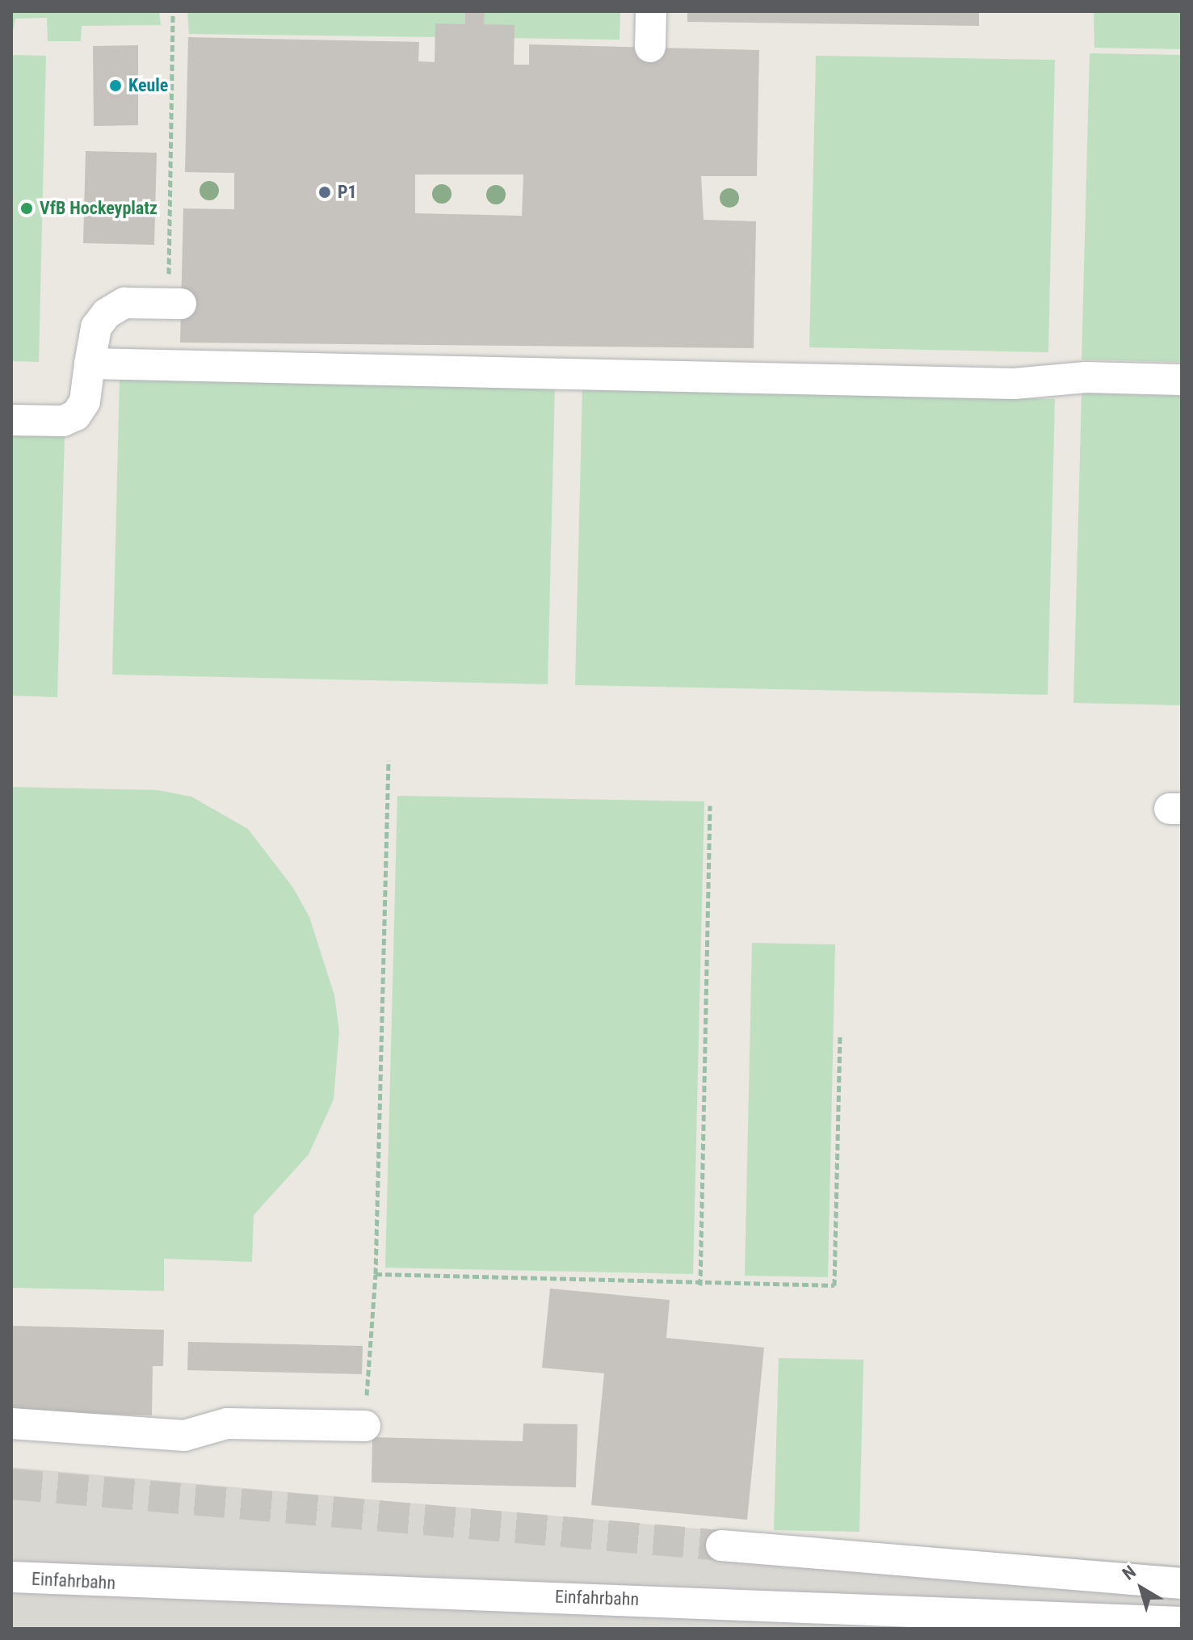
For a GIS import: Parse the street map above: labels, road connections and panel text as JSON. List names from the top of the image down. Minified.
{"streets":{"street":["Einfahrbahn"]},"places":["Keule","P1","VfB Hockeyplatz"],"north":"top left"}
